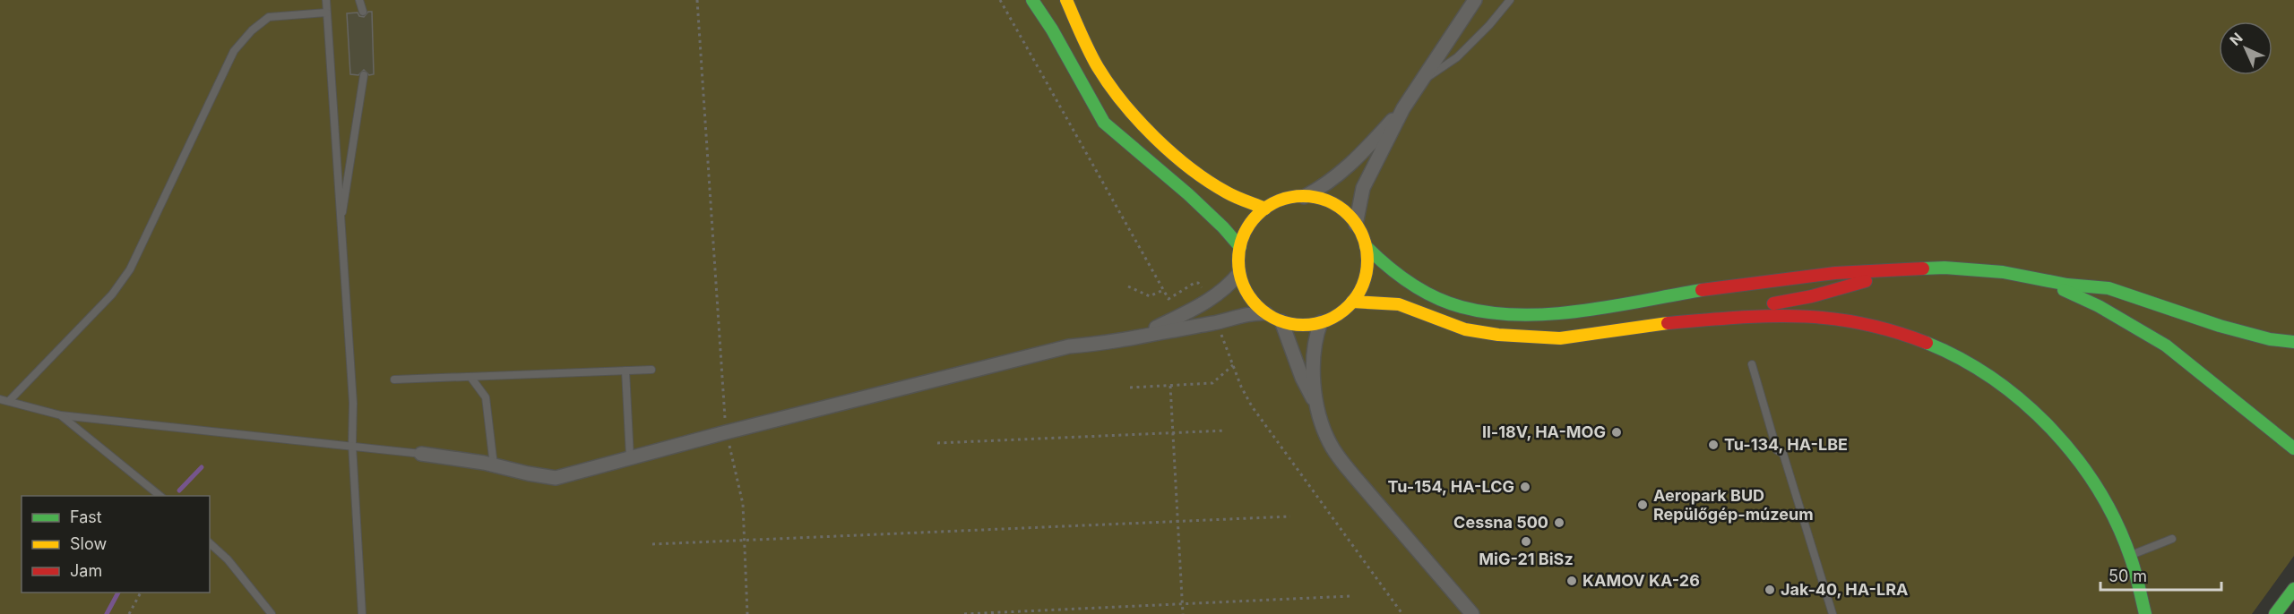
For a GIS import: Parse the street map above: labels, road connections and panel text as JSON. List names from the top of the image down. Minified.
{"places":["Il-18V, HA-MOG","Tu-134, HA-LBE","Tu-154, HA-LCG","Aeropark BUD Repülőgép-múzeum","Cessna 500","MiG-21 BiSz","KAMOV KA-26","Jak-40, HA-LRA"],"legend":["Fast","Slow","Jam"],"scale_bar":"50 m","north":"top left"}
